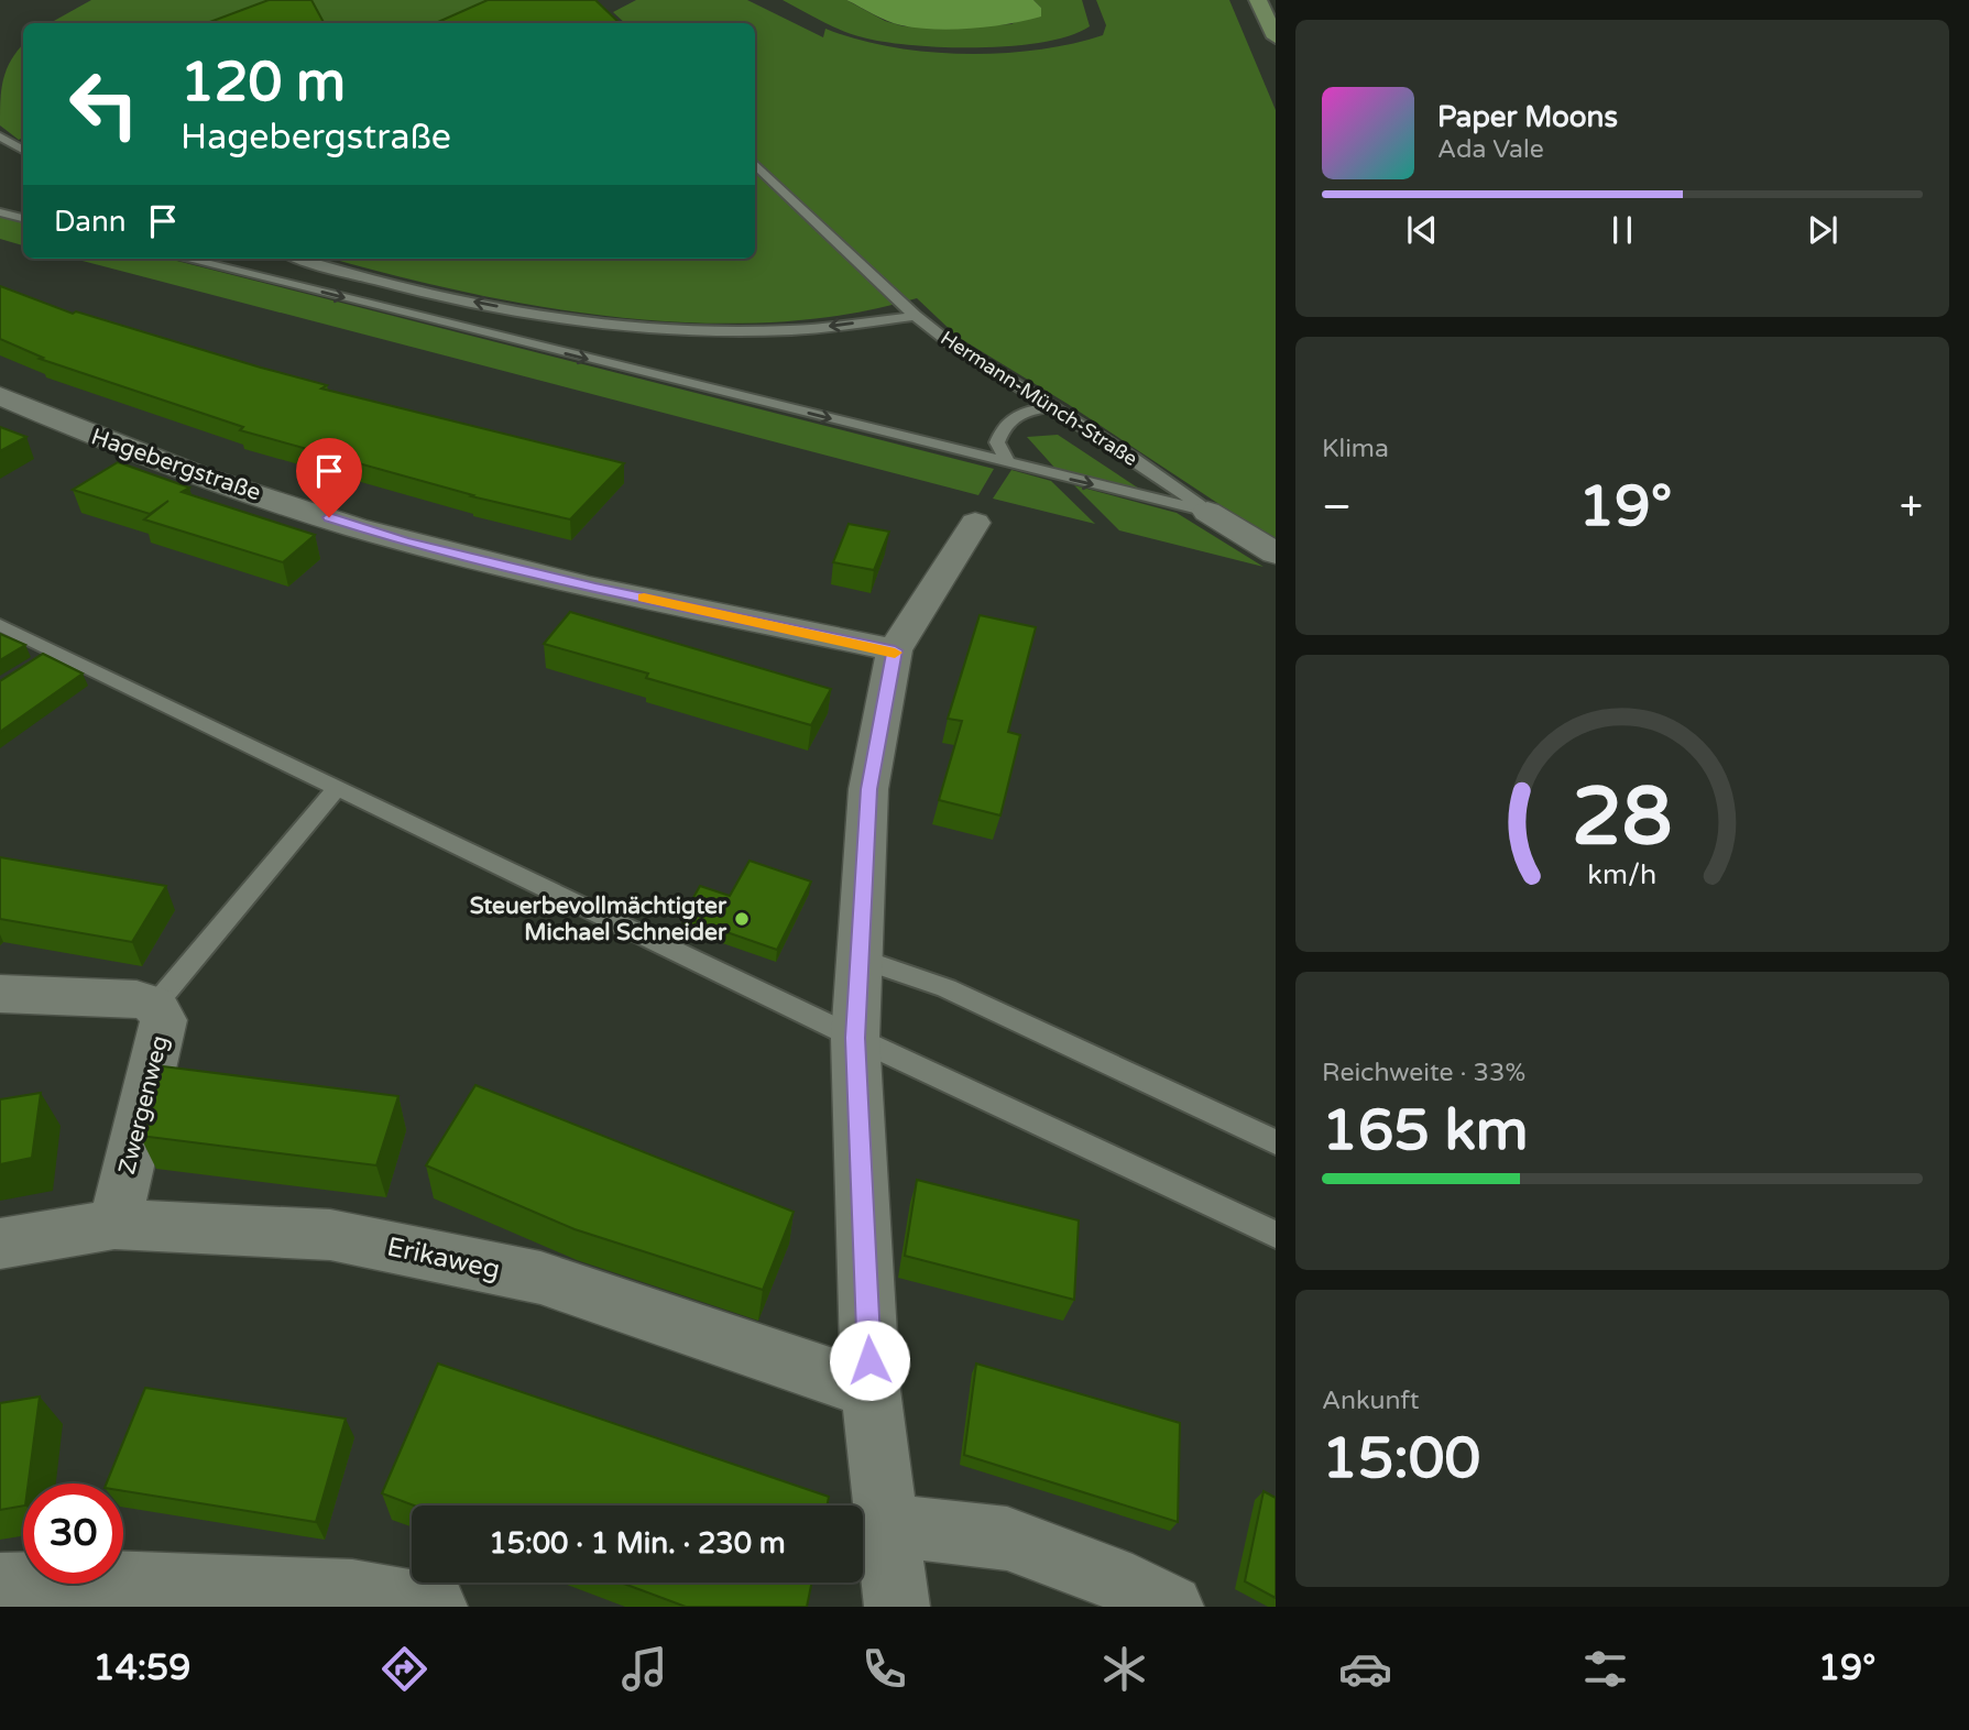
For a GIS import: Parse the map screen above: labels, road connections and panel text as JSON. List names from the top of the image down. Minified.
{"streets":{"street":["Hermann-Münch-Straße","Hagebergstraße","Zwergenweg","Erikaweg"]},"crossings":[["Zwergenweg","Erikaweg"]],"places":["Steuerbevollmächtigter Michael Schneider"],"page":{"turn":["120 m","Hagebergstraße"],"song":["Paper Moons","Ada Vale"],"then":"Dann","tile":["Klima",["Reichweite · 33%","165 km"],["Ankunft","15:00"]],"heat":["−","19°","+"],"limit":"30","trip":"15:00 · 1 Min. · 230 m","tabs":["14:59","19°"],"gauge":["28","km/h"]}}
